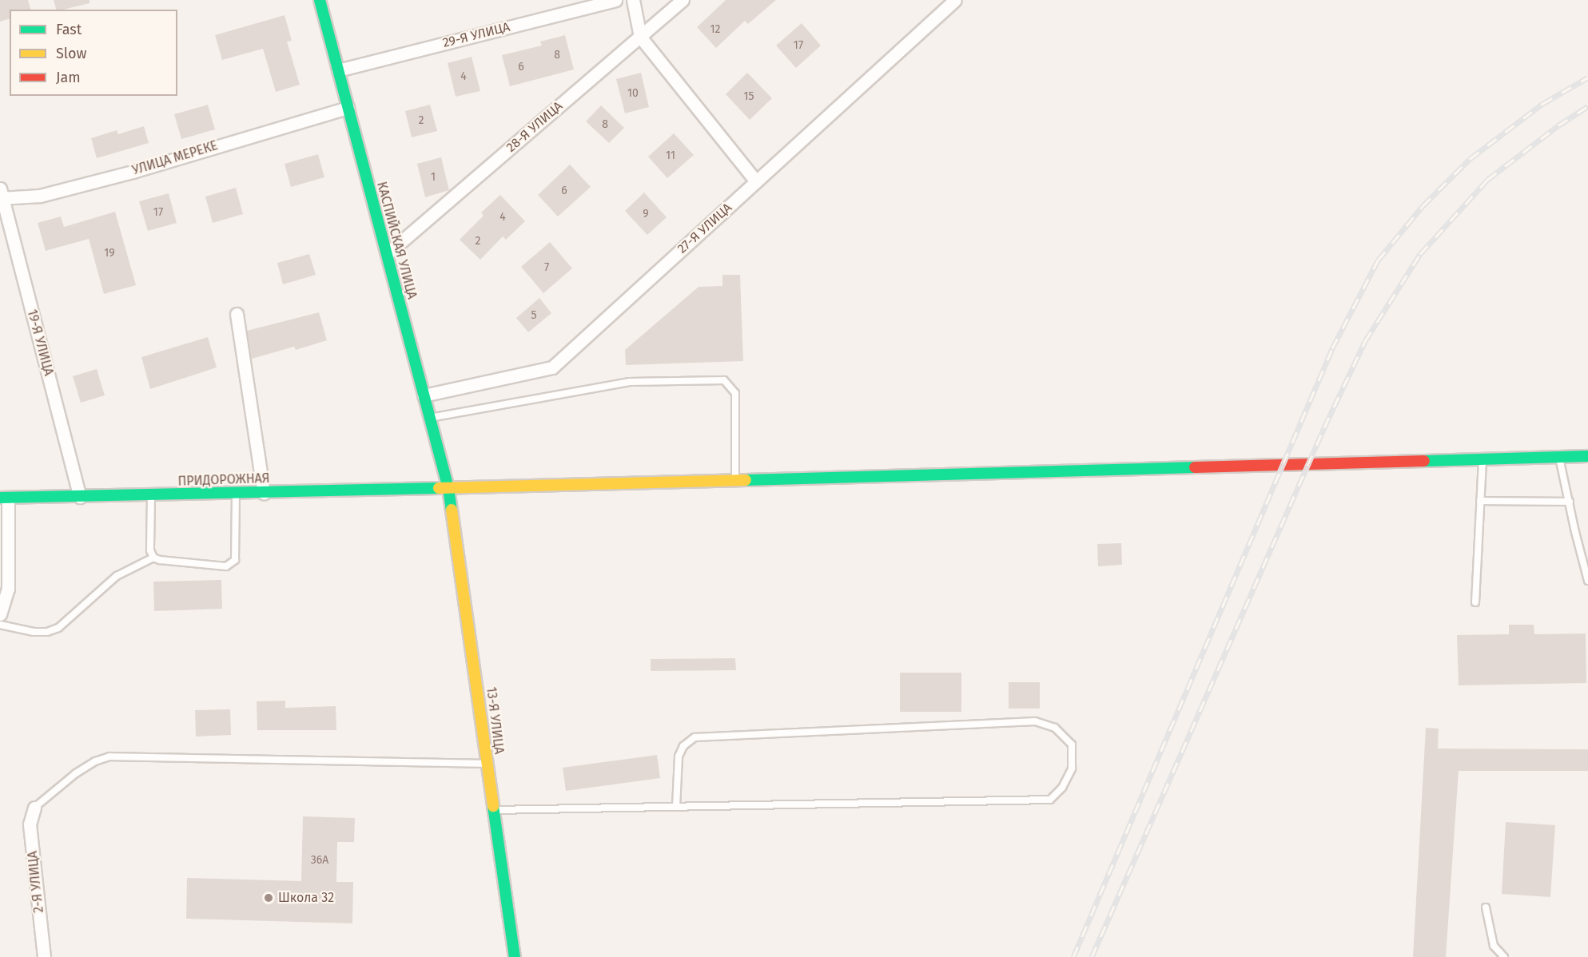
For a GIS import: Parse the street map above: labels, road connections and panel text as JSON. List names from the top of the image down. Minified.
{"streets":{"street":["29-Я УЛИЦА","28-Я УЛИЦА","УЛИЦА МЕРЕКЕ","27-Я УЛИЦА","КАСПИЙСКАЯ УЛИЦА","19-Я УЛИЦА","ПРИДОРОЖНАЯ","13-Я УЛИЦА","2-Я УЛИЦА"]},"crossings":[["29-Я УЛИЦА","КАСПИЙСКАЯ УЛИЦА"],["28-Я УЛИЦА","КАСПИЙСКАЯ УЛИЦА"],["УЛИЦА МЕРЕКЕ","КАСПИЙСКАЯ УЛИЦА"],["УЛИЦА МЕРЕКЕ","19-Я УЛИЦА"],["27-Я УЛИЦА","КАСПИЙСКАЯ УЛИЦА"],["КАСПИЙСКАЯ УЛИЦА","ПРИДОРОЖНАЯ"],["КАСПИЙСКАЯ УЛИЦА","13-Я УЛИЦА"],["19-Я УЛИЦА","ПРИДОРОЖНАЯ"],["ПРИДОРОЖНАЯ","13-Я УЛИЦА"]],"places":["Школа 32"],"house_numbers":["12","17","8","6","4","10","15","2","8","11","1","6","17","9","4","2","19","7","5","36А"],"legend":["Fast","Slow","Jam"]}
